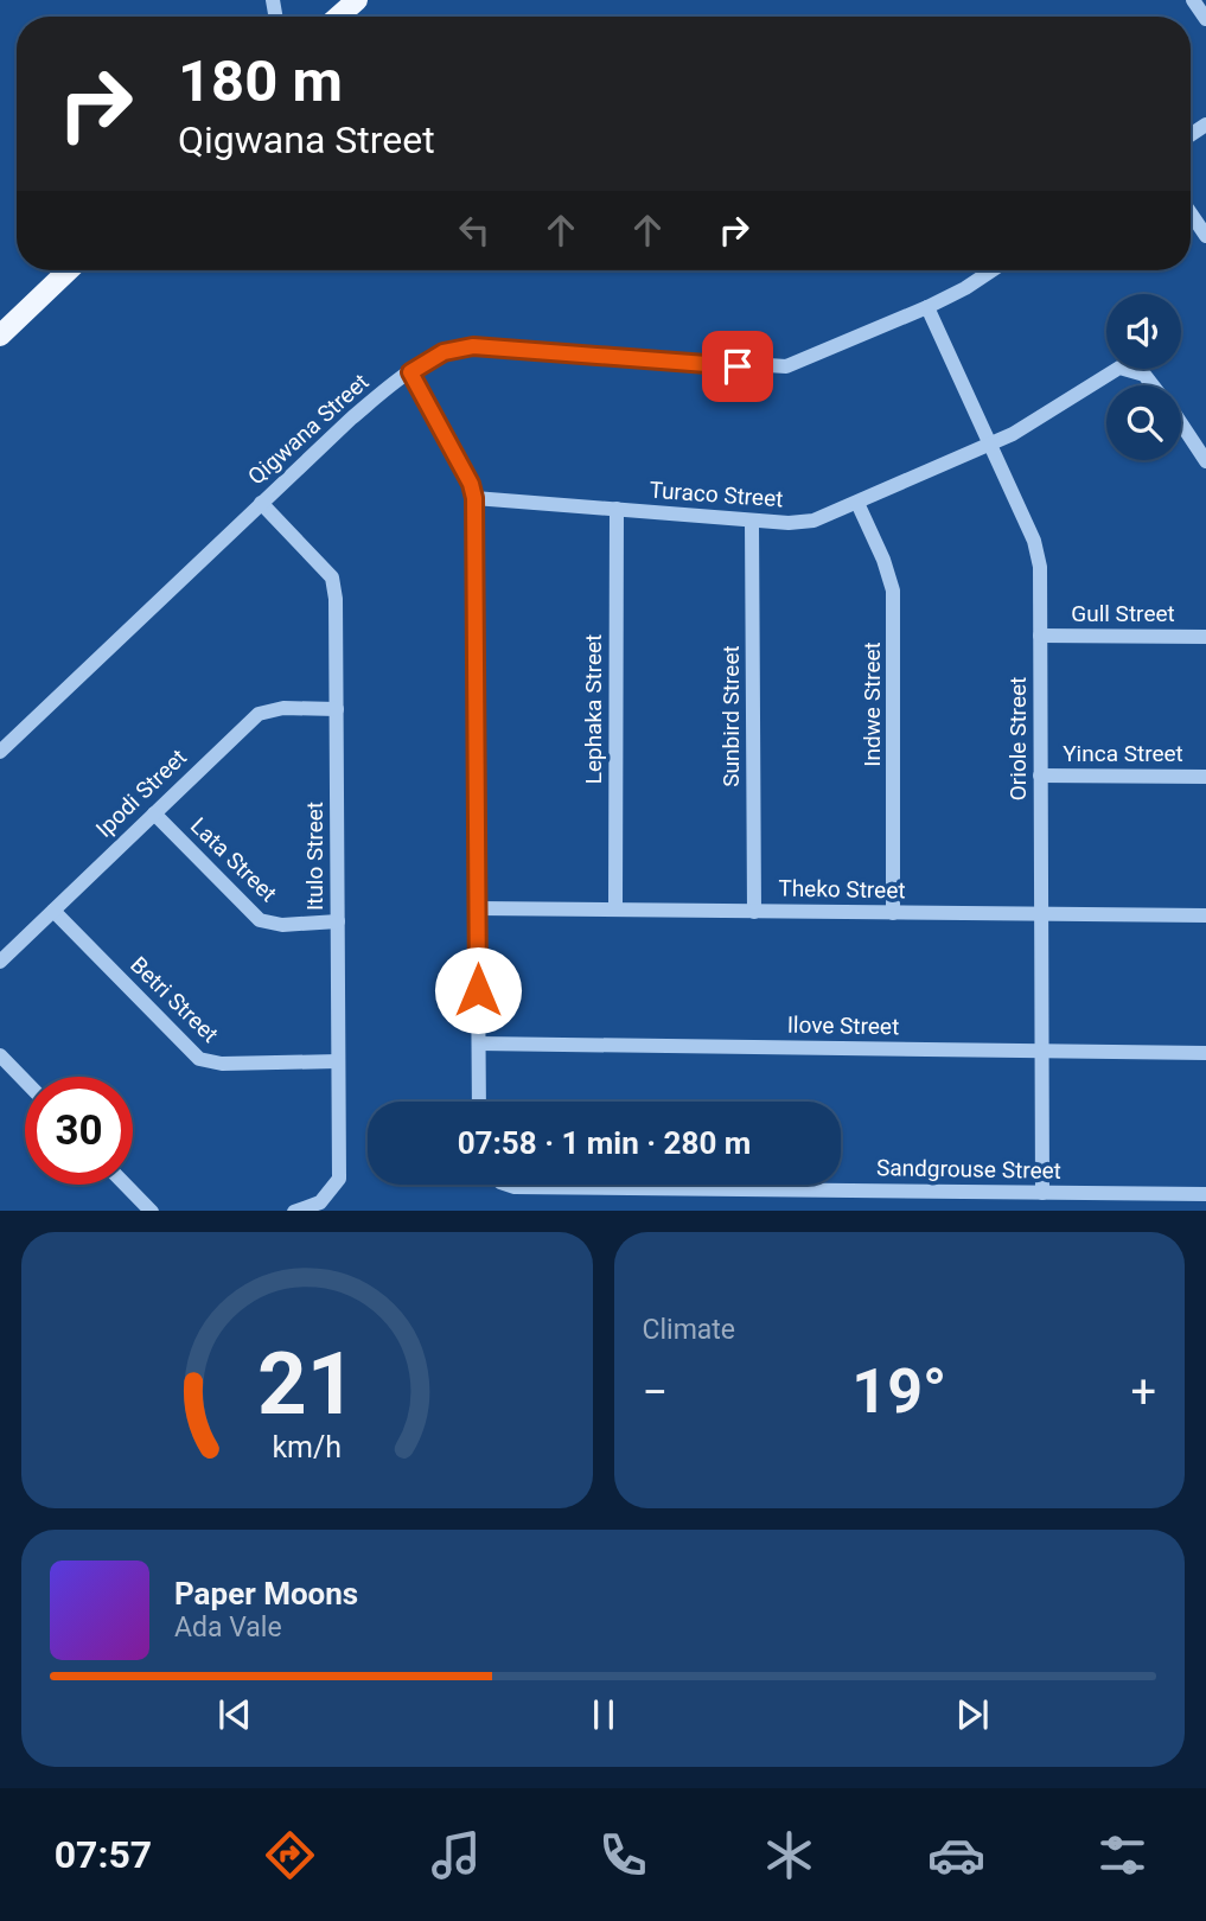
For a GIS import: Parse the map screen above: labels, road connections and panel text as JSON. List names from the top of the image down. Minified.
{"streets":{"street":["Qigwana Street","Turaco Street","Gull Street","Indwe Street","Lephaka Street","Sunbird Street","Oriole Street","Yinca Street","Ipodi Street","Itulo Street","Lata Street","Theko Street","Betri Street","Ilove Street","Sandgrouse Street"]},"crossings":[["Qigwana Street","Oriole Street"],["Qigwana Street","Itulo Street"],["Turaco Street","Indwe Street"],["Turaco Street","Lephaka Street"],["Turaco Street","Sunbird Street"],["Turaco Street","Oriole Street"],["Gull Street","Oriole Street"],["Indwe Street","Theko Street"],["Lephaka Street","Theko Street"],["Sunbird Street","Theko Street"],["Oriole Street","Yinca Street"],["Oriole Street","Theko Street"],["Oriole Street","Ilove Street"],["Oriole Street","Sandgrouse Street"],["Ipodi Street","Itulo Street"],["Ipodi Street","Lata Street"],["Ipodi Street","Betri Street"],["Itulo Street","Lata Street"],["Itulo Street","Betri Street"]],"page":{"turn":["180 m","Qigwana Street"],"limit":"30","trip":"07:58 · 1 min · 280 m","tile":"Climate","heat":["−","19°","+"],"song":["Paper Moons","Ada Vale"],"tabs":"07:57","gauge":["21","km/h"]}}
